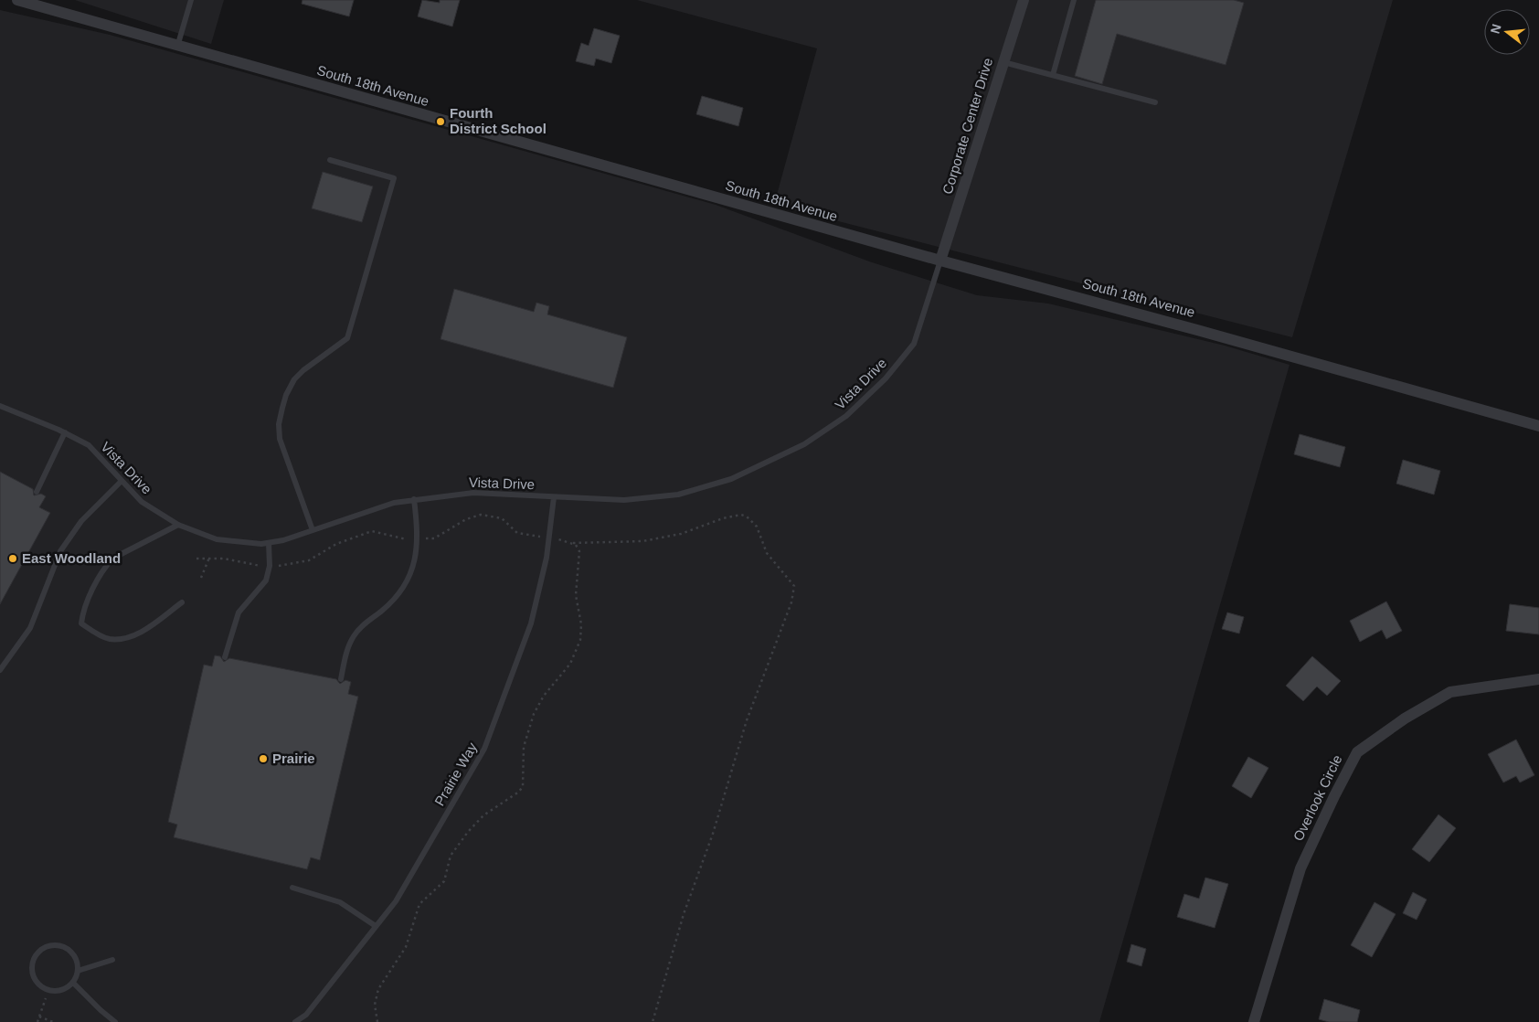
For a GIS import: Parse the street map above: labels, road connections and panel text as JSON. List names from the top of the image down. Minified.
{"streets":{"street":["South 18th Avenue","Corporate Center Drive","Overlook Circle"],"lane":["Vista Drive","Prairie Way"]},"crossings":[["South 18th Avenue","Corporate Center Drive"],["South 18th Avenue","Vista Drive"],["Corporate Center Drive","Vista Drive"],["Vista Drive","Prairie Way"]],"places":["Fourth District School","East Woodland","Prairie"],"north":"left"}
